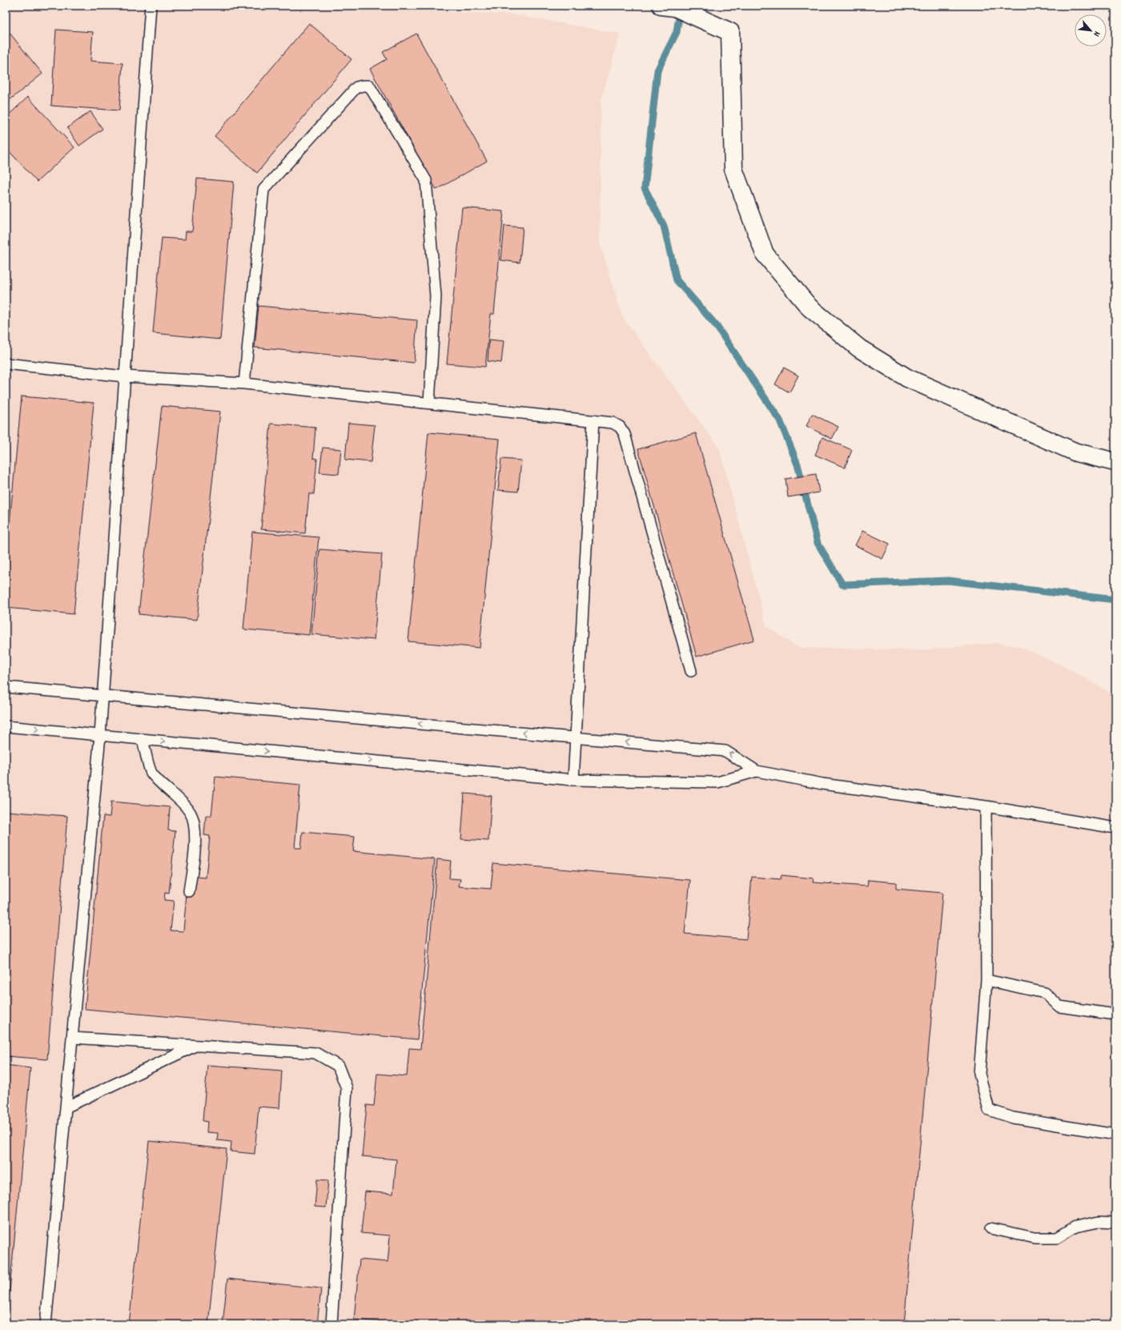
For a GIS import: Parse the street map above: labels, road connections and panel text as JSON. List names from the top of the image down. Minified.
{"north":"bottom right"}
